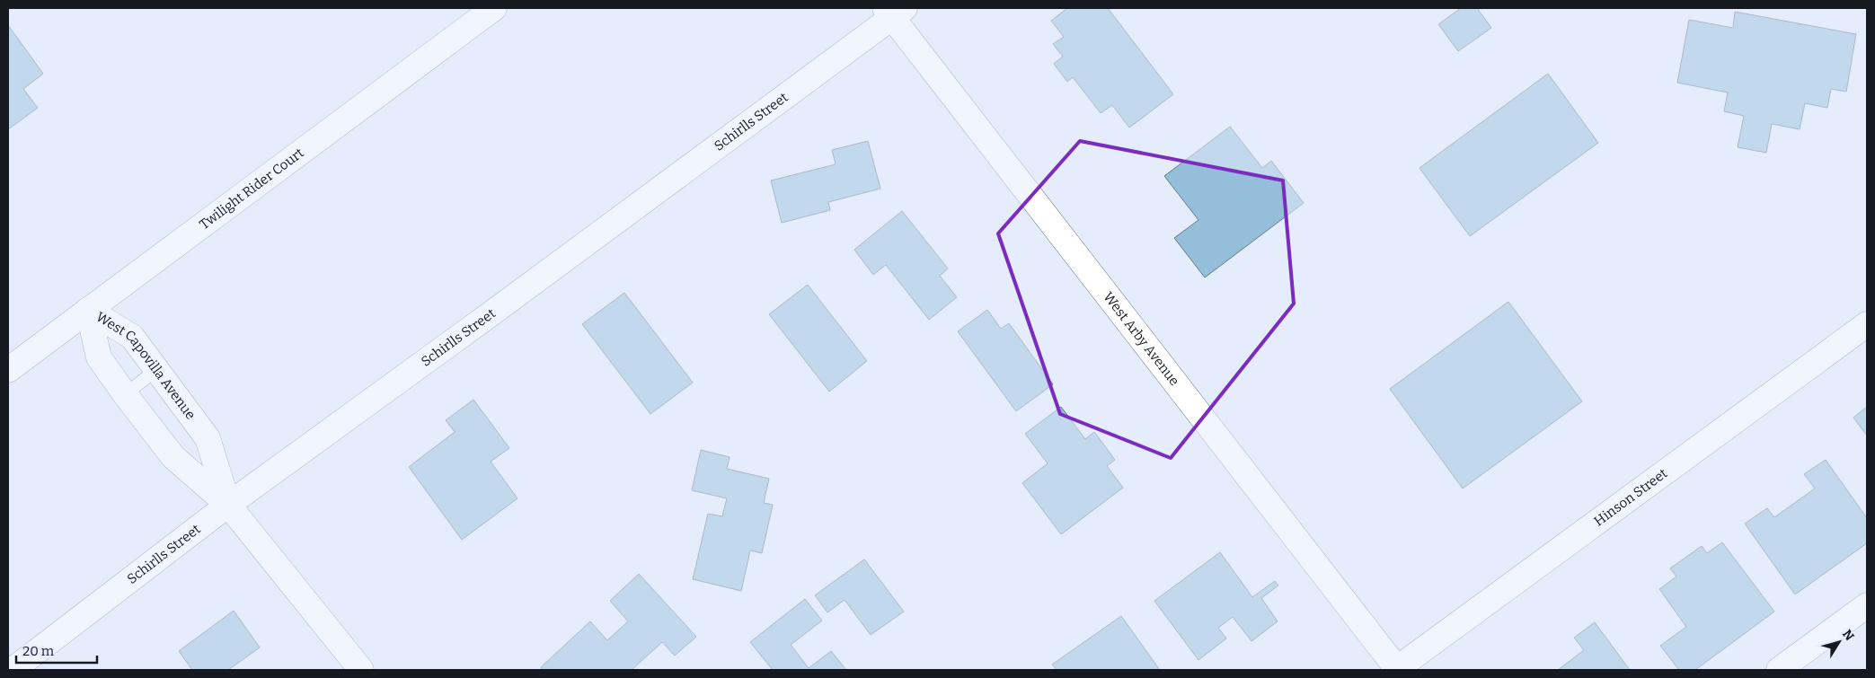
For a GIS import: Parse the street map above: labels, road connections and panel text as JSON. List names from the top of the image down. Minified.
{"streets":{"street":["Schirlls Street","Twilight Rider Court","West Arby Avenue","West Capovilla Avenue","Hinson Street"]},"crossings":[["Schirlls Street","West Arby Avenue"],["Schirlls Street","West Capovilla Avenue"],["Twilight Rider Court","West Capovilla Avenue"],["West Arby Avenue","Hinson Street"]],"scale_bar":"20 m","north":"top right"}
